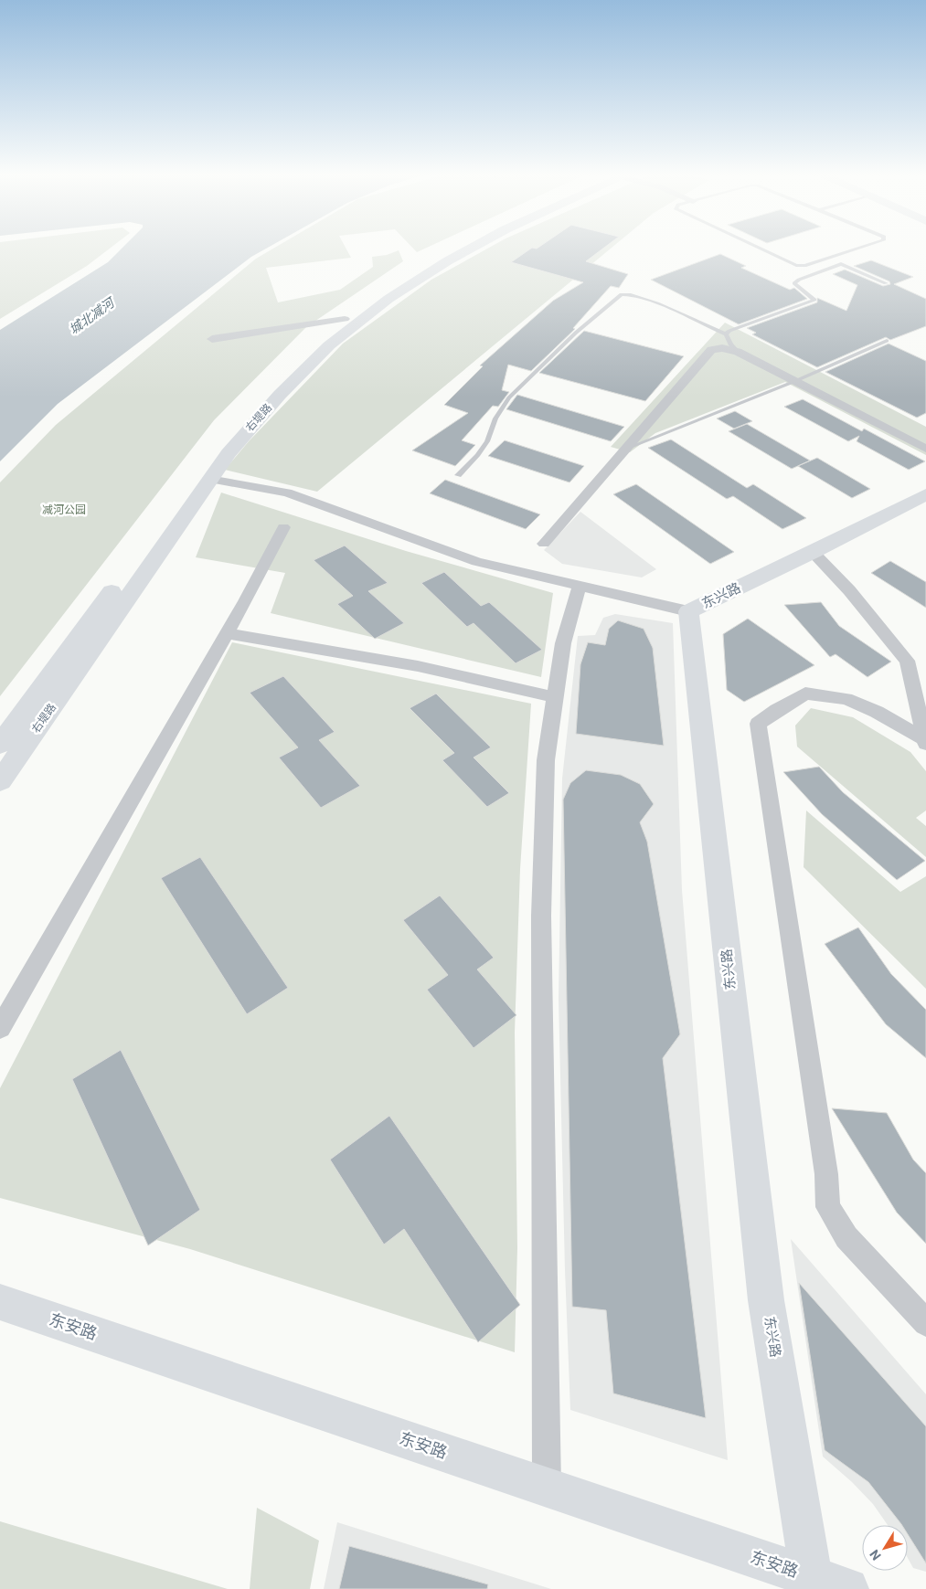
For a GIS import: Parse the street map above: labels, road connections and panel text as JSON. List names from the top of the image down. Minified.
{"streets":{"main road":["右堤路","东兴路","东安路"]},"crossings":[["东兴路","东安路"]],"water":["城北减河"],"parks":["减河公园"],"north":"bottom left"}
